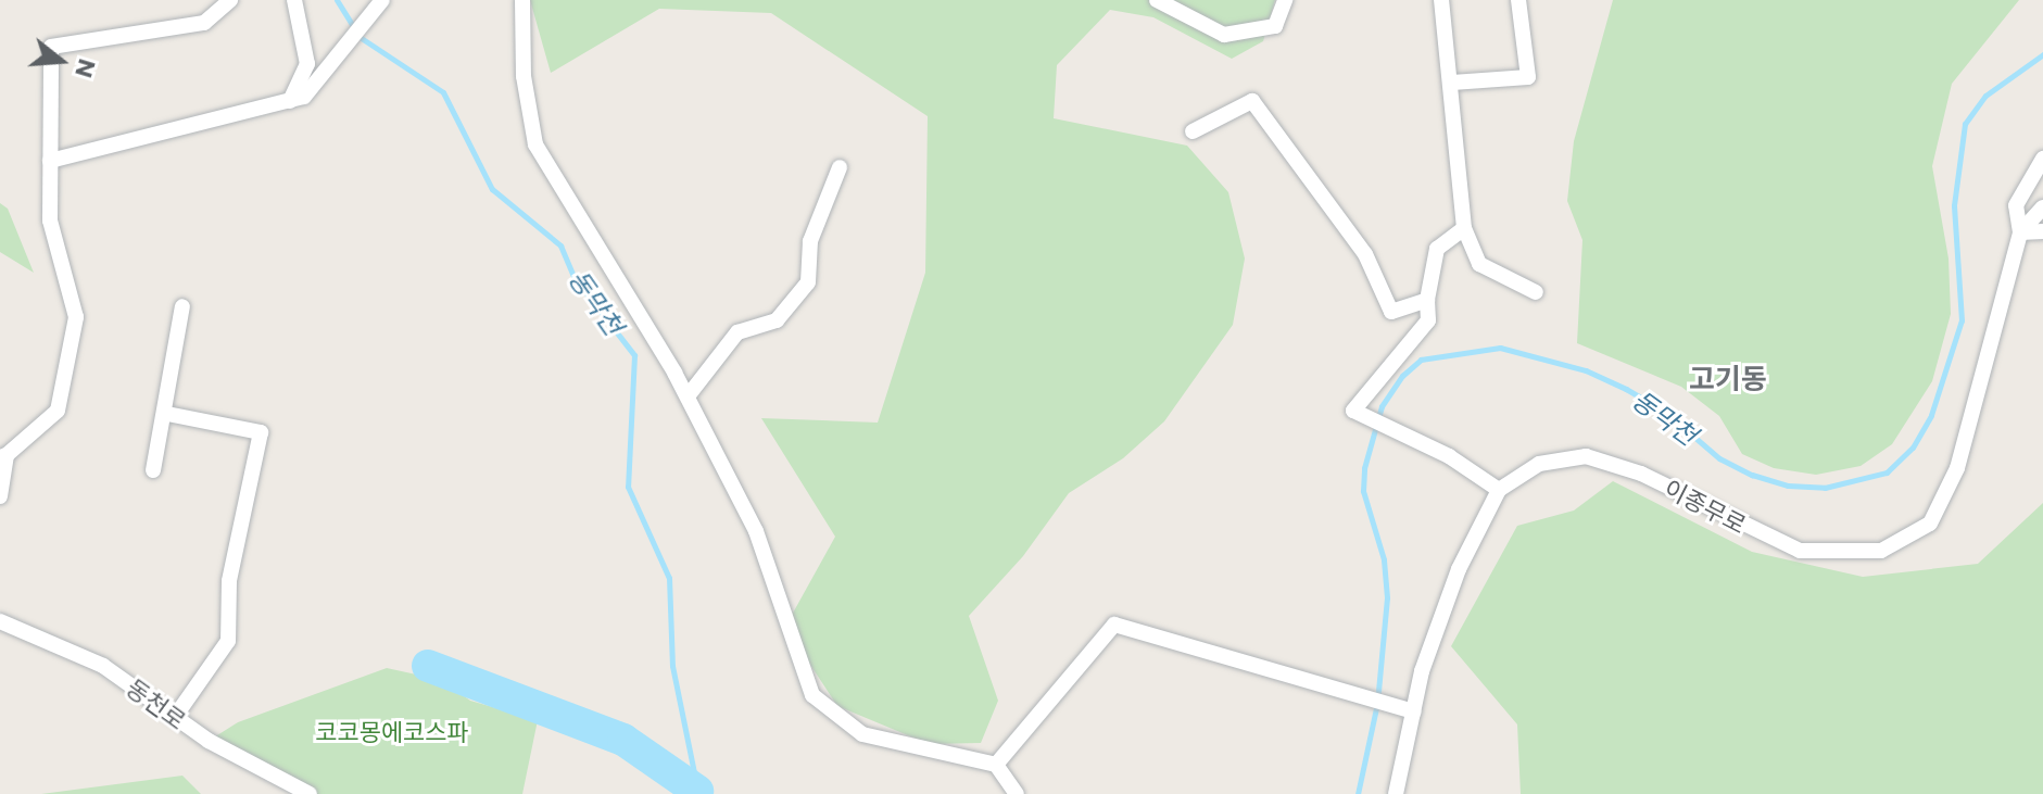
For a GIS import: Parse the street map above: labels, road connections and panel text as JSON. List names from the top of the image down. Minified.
{"streets":{"street":["이종무로","동천로"]},"districts":["고기동"],"water":["동막천"],"parks":["코코몽에코스파"],"north":"right"}
